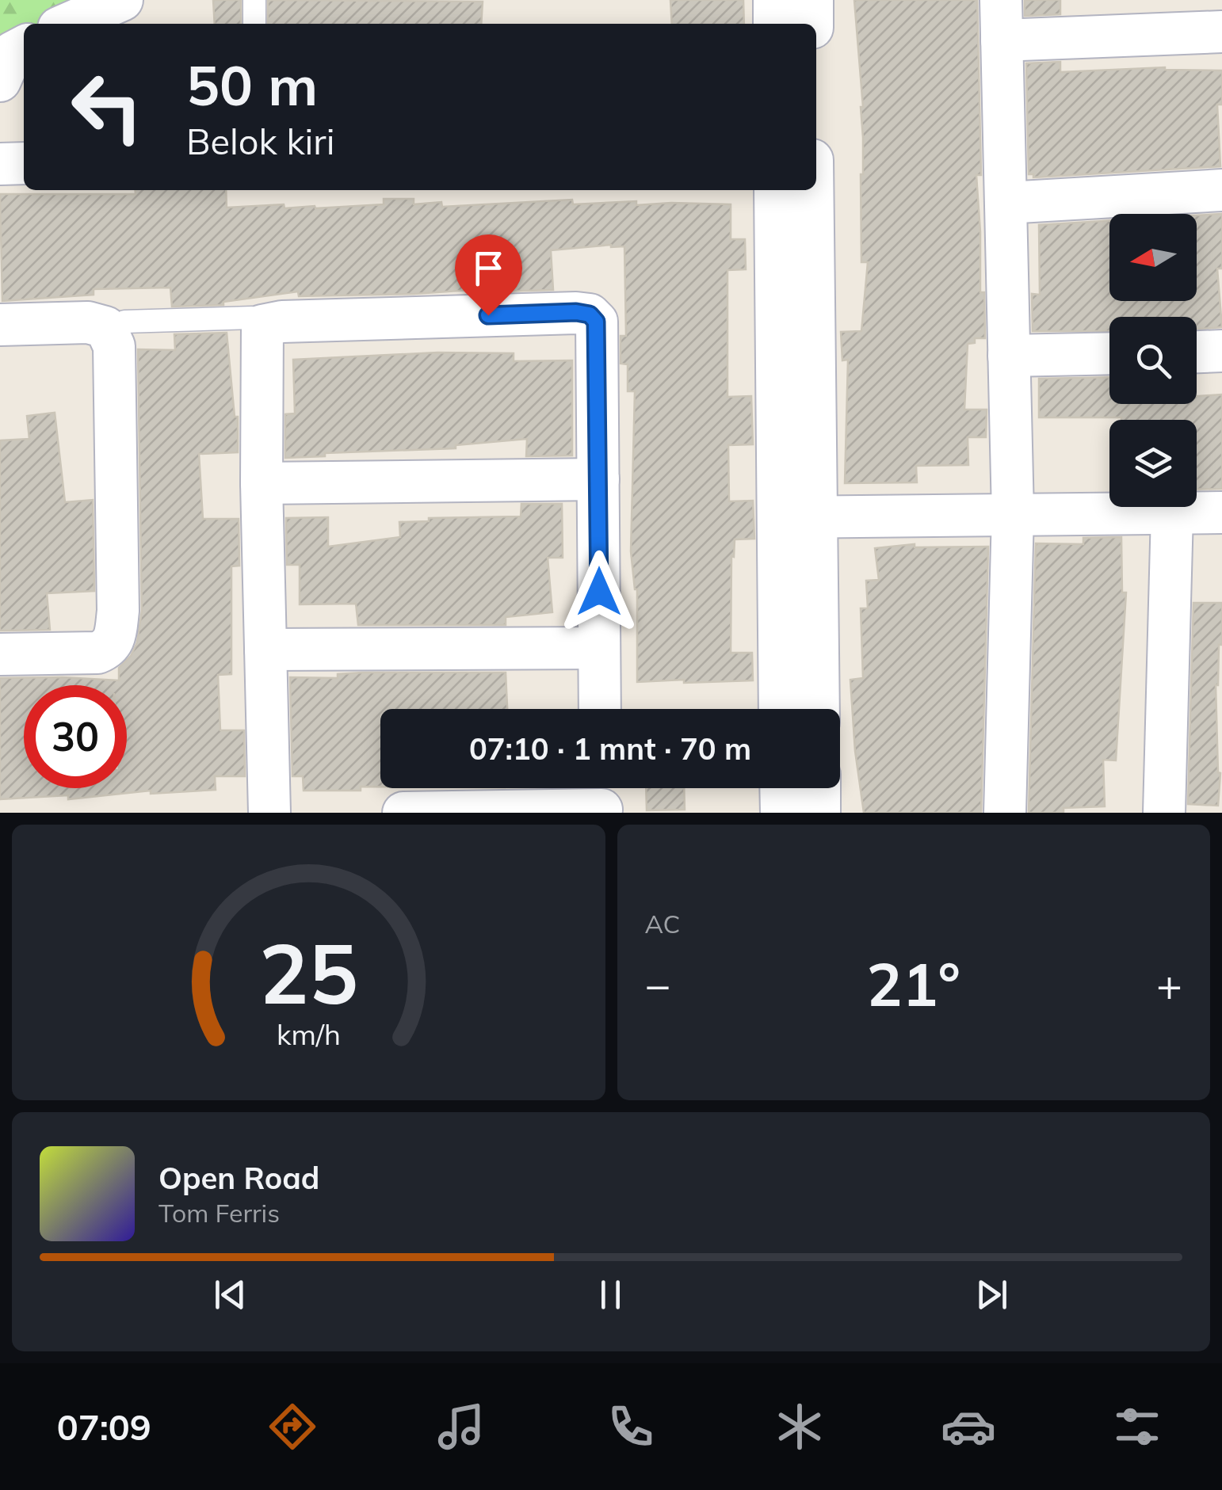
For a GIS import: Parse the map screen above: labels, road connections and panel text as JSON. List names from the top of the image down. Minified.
{"north":"left","page":{"turn":["50 m","Belok kiri"],"limit":"30","trip":"07:10 · 1 mnt · 70 m","tile":"AC","heat":["−","21°","+"],"song":["Open Road","Tom Ferris"],"tabs":"07:09","gauge":["25","km/h"]}}
